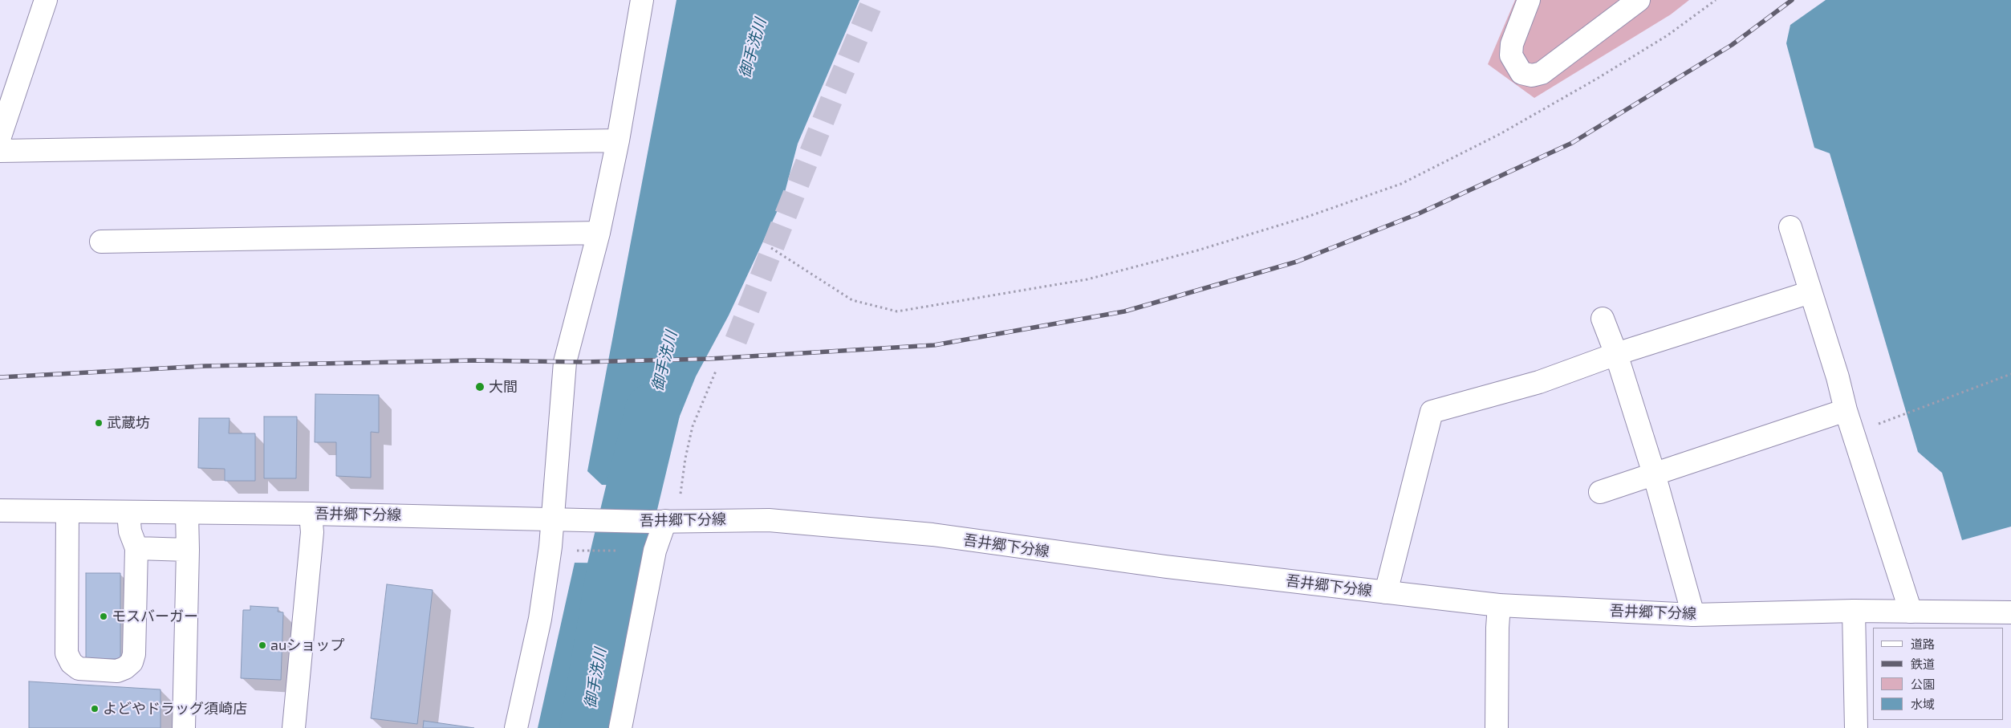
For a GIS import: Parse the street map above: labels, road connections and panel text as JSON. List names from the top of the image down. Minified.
{"streets":{"street":["吾井郷下分線"]},"water":["御手洗川"],"places":["大間","武蔵坊","モスバーガー","auショップ","よどやドラッグ須崎店"],"legend":["道路","鉄道","公園","水域"]}
